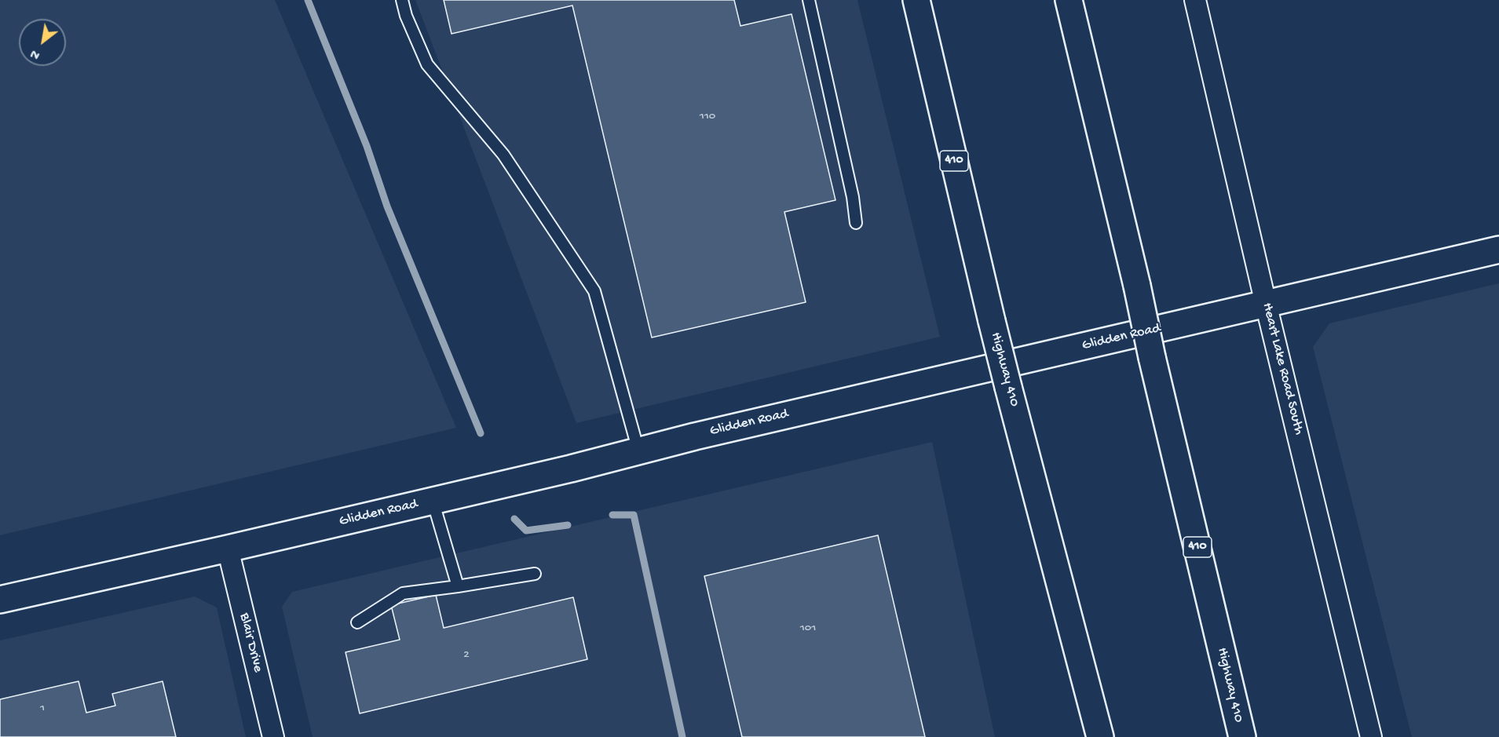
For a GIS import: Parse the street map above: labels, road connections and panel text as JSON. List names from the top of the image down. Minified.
{"streets":{"main road":["410","Glidden Road","Highway 410"],"street":["Heart Lake Road South","Blair Drive"]},"crossings":[["Glidden Road","Heart Lake Road South"],["Glidden Road","Blair Drive"]],"house_numbers":["110","101","2","1"],"north":"bottom left"}
